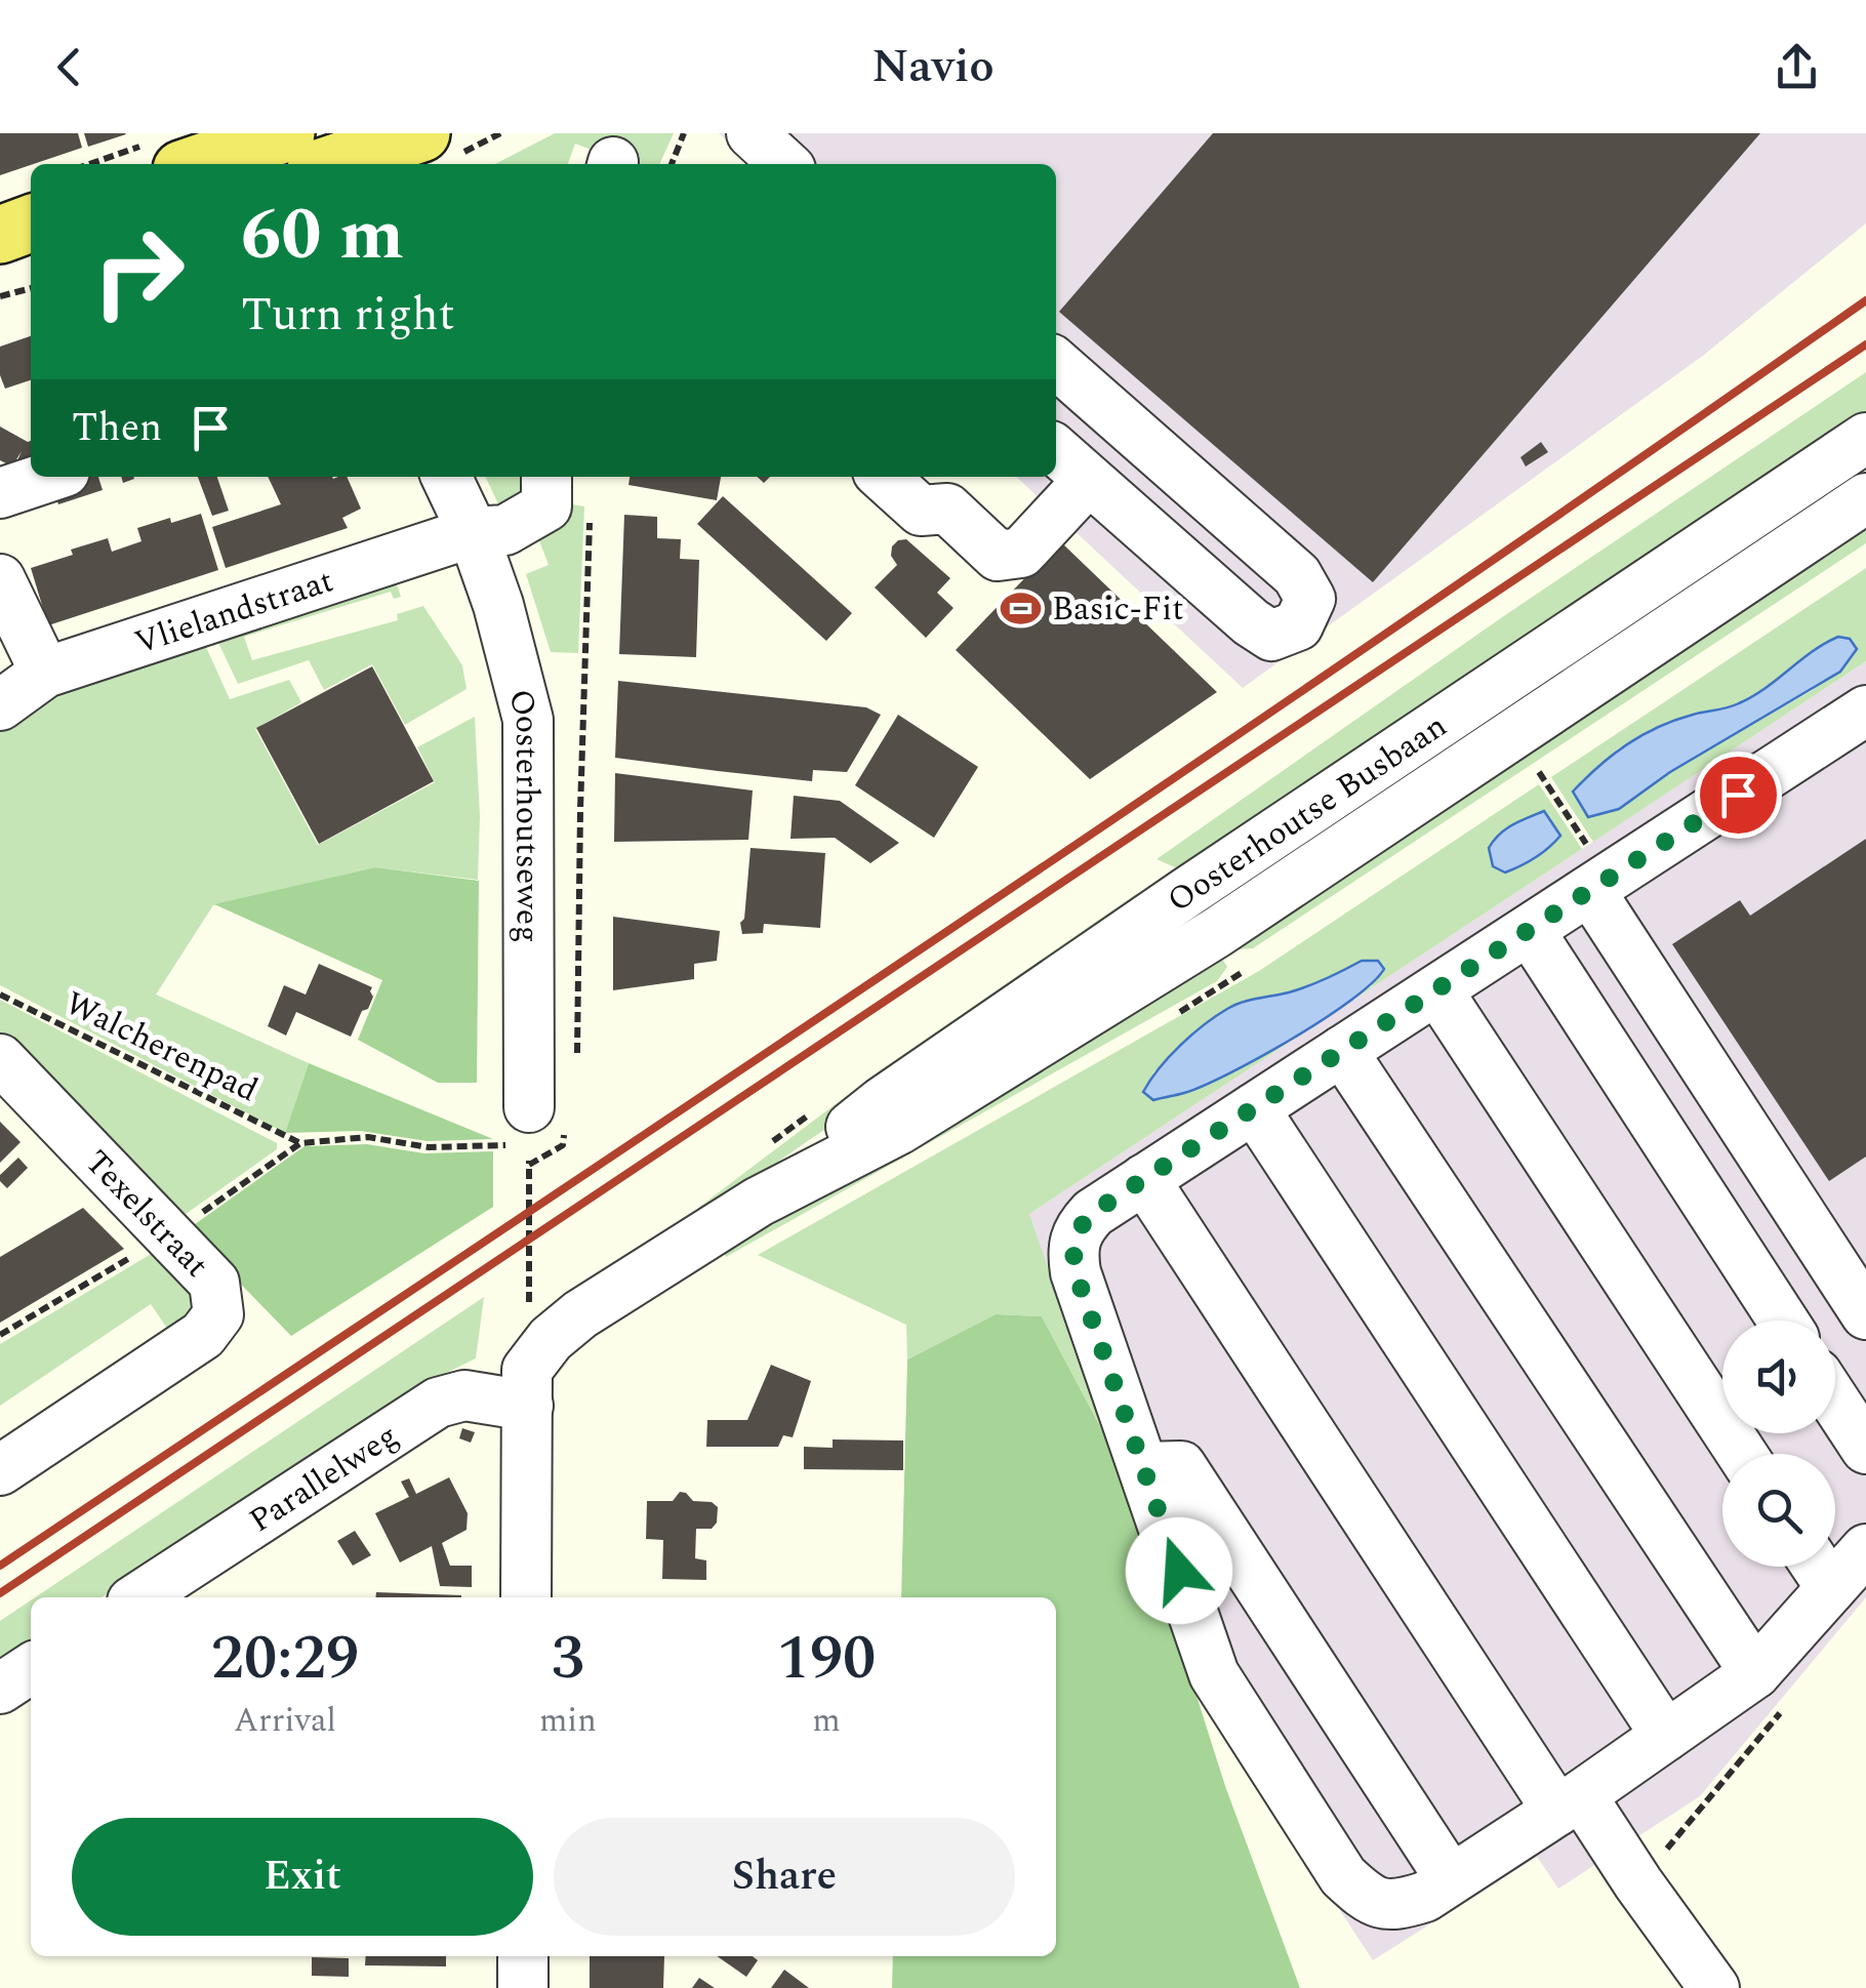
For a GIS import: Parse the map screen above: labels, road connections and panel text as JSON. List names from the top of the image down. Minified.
{"streets":{"street":["Vlielandstraat","Oosterhoutse Busbaan","Oosterhoutseweg","Texelstraat","Parallelweg"],"path":["Walcherenpad"]},"crossings":[["Vlielandstraat","Oosterhoutseweg"],["Oosterhoutse Busbaan","Parallelweg"]],"places":{"sports":["Basic-Fit"]},"page":{"header":"Navio","turn":["60 m","Turn right"],"then":"Then","eta":["20:29","Arrival","3","min","190","m"],"buttons":["Exit","Share"]}}
